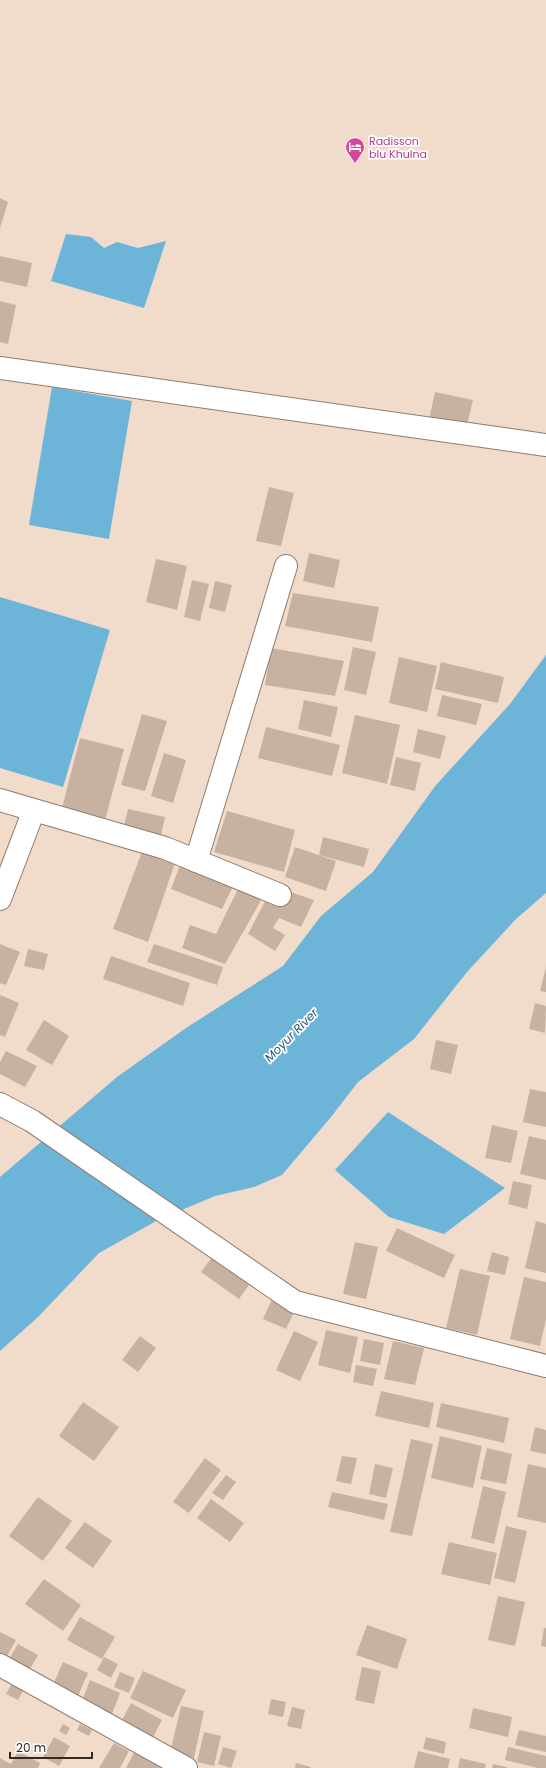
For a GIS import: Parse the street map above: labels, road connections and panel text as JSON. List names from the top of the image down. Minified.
{"water":["Moyur River"],"places":{"hotel":["Radisson blu Khulna"]},"scale_bar":"20 m"}
